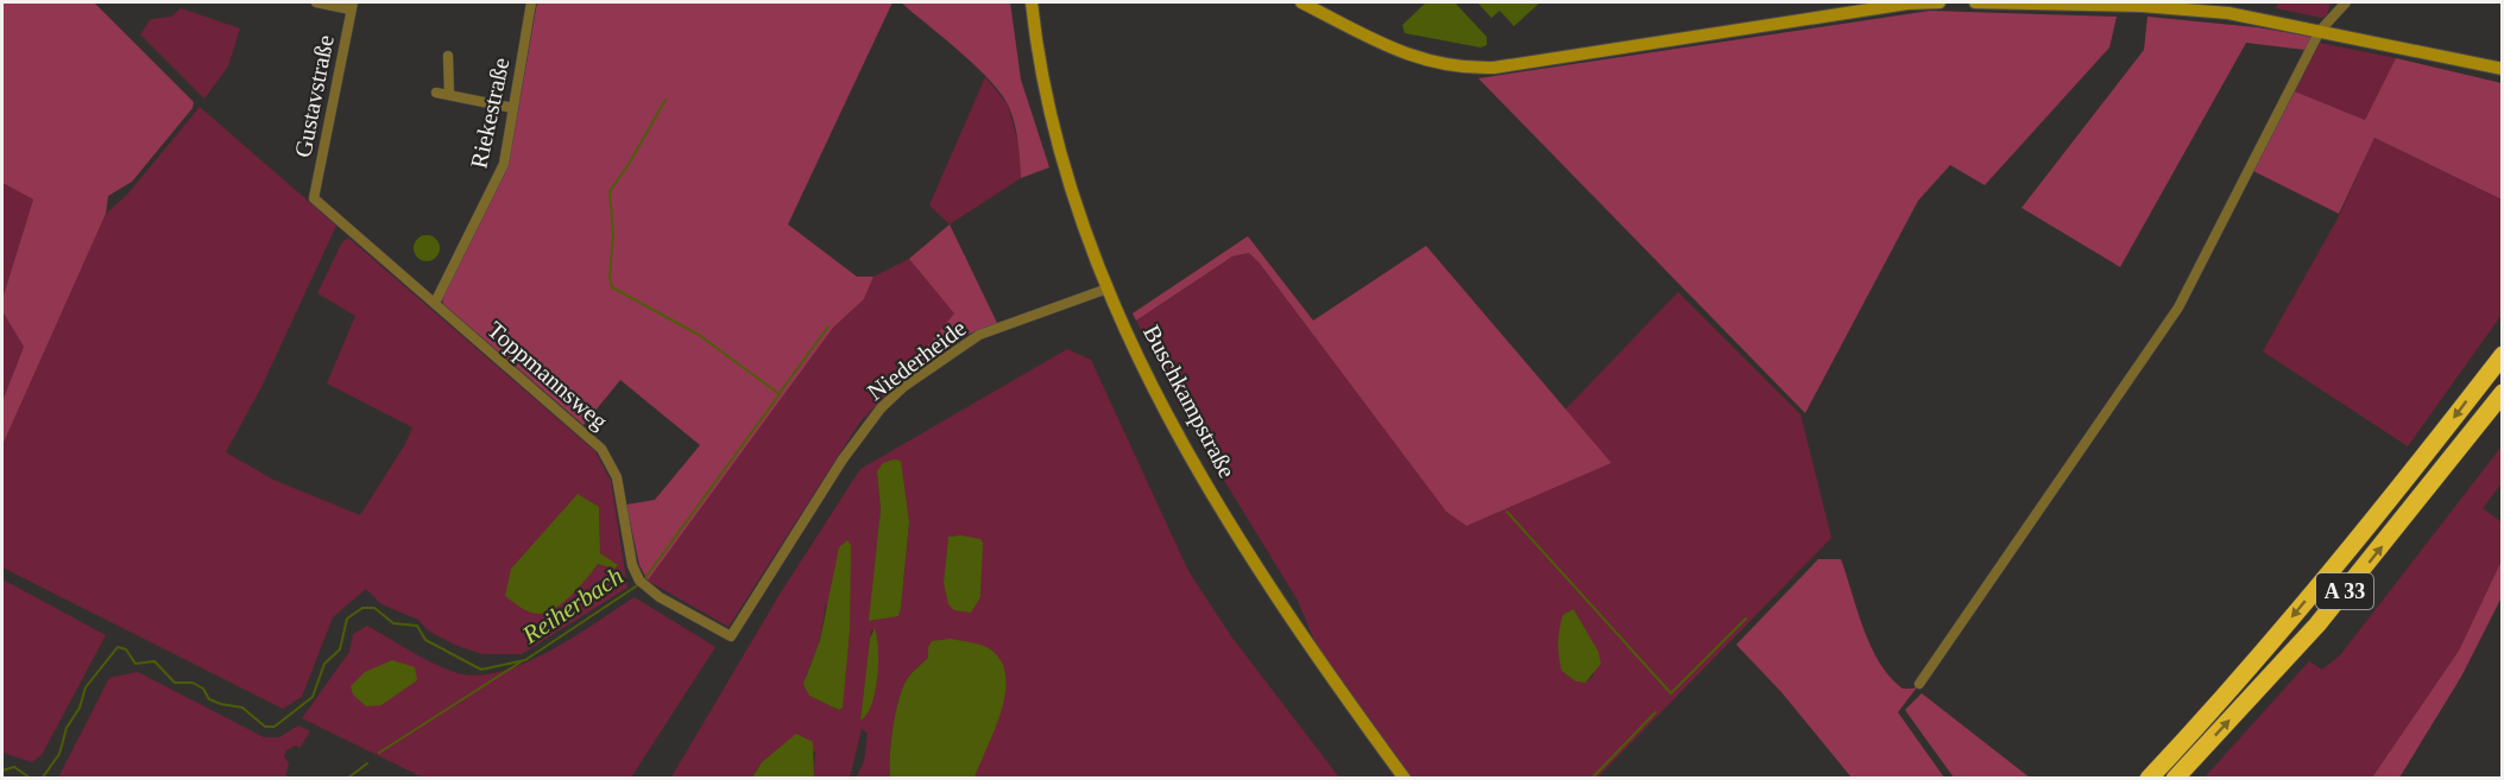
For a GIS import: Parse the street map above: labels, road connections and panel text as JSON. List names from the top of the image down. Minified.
{"streets":{"highway":["A 33"],"street":["Gustavstraße","Riekestraße","Niederheide","Toppmannsweg","Buschkampstraße"]},"crossings":[["Gustavstraße","Toppmannsweg"],["Riekestraße","Toppmannsweg"],["Niederheide","Toppmannsweg"],["Niederheide","Buschkampstraße"]],"water":["Reiherbach"]}
